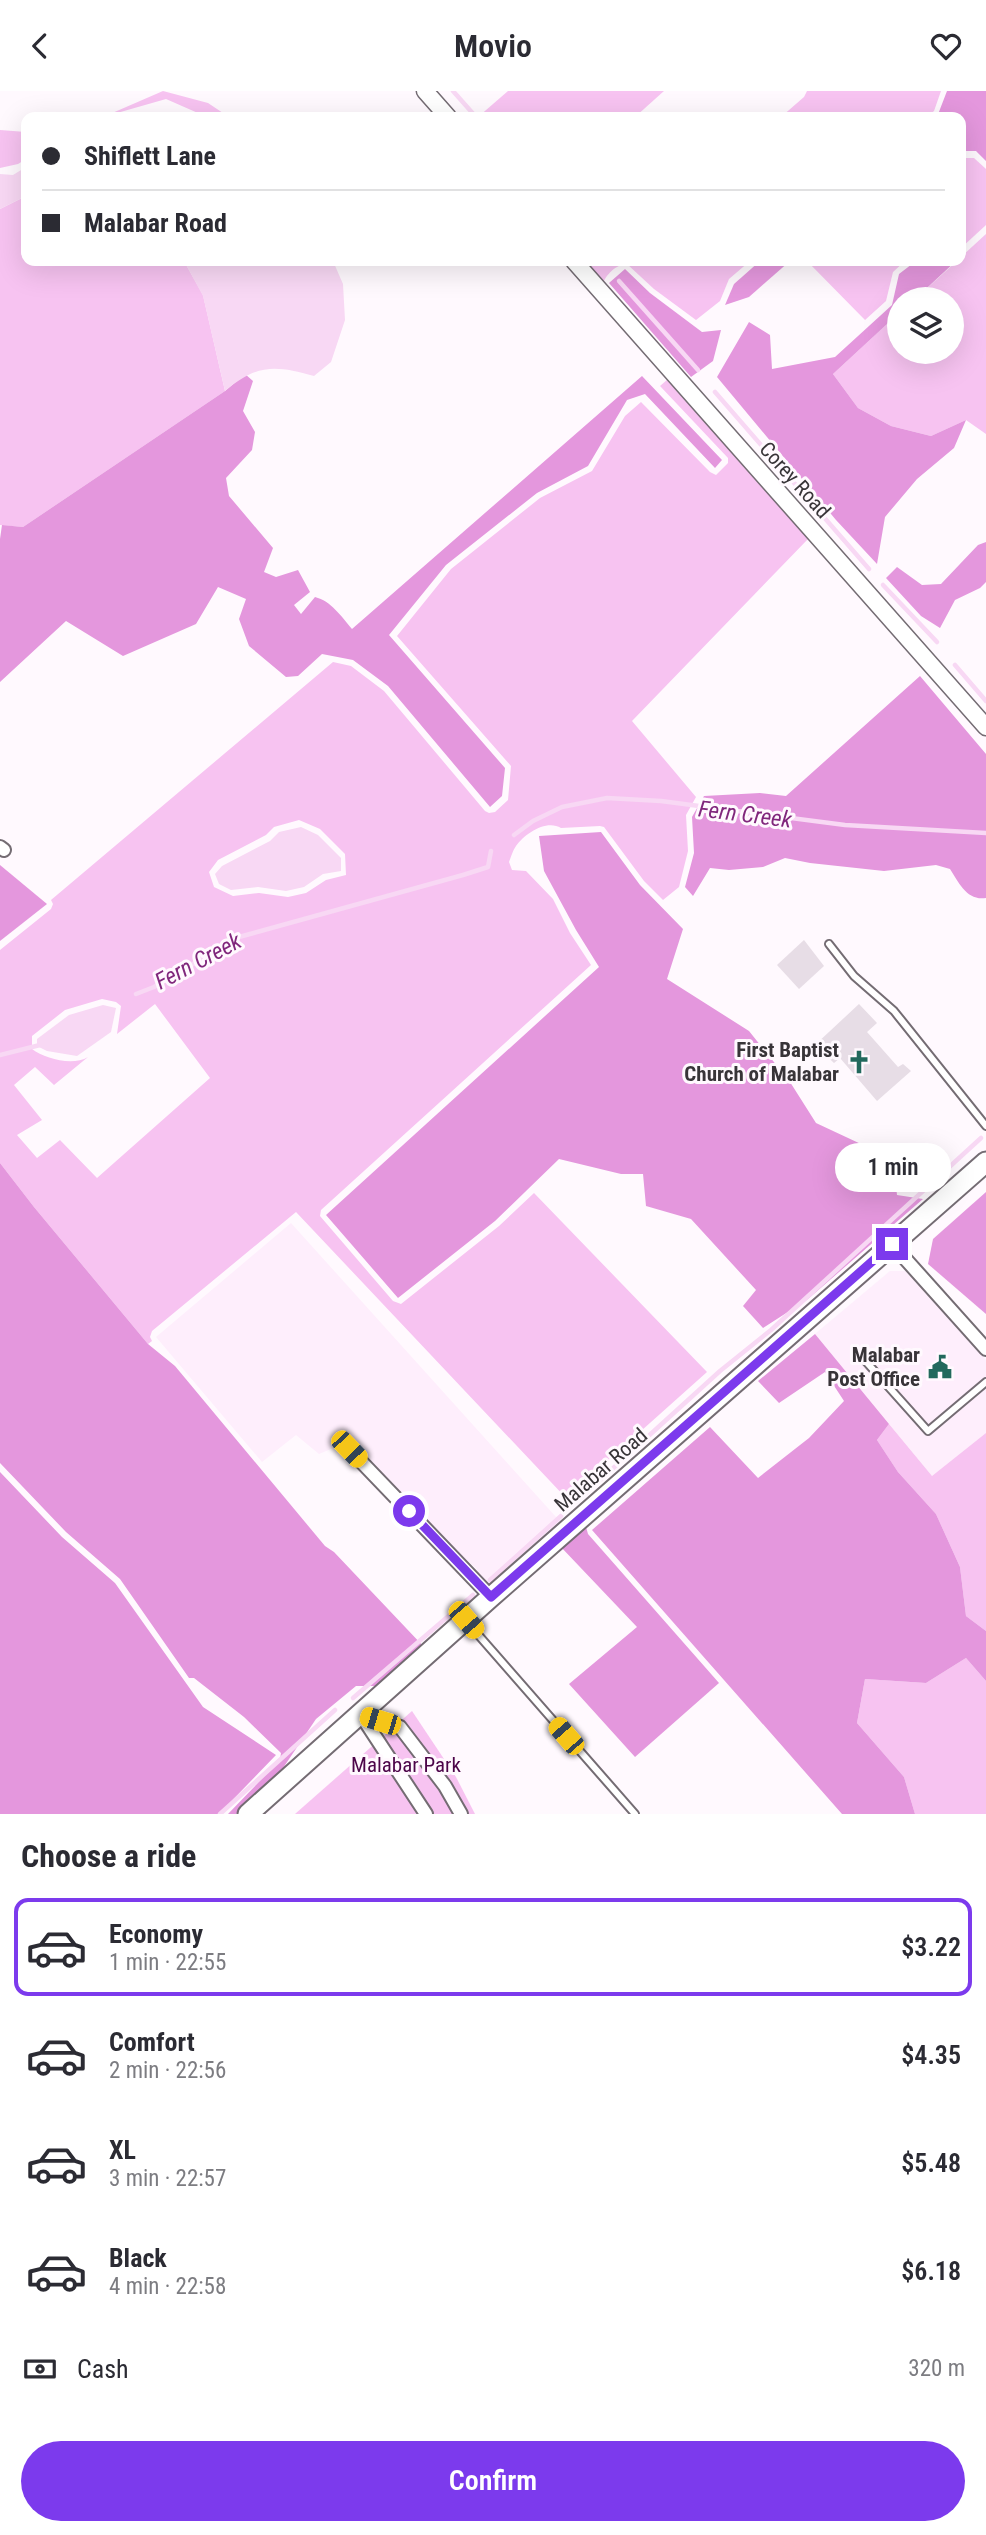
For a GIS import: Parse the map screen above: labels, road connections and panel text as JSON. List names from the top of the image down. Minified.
{"streets":{"main road":["Malabar Road"],"street":["Corey Road"]},"water":["Fern Creek"],"parks":["Malabar Park"],"places":{"church":["First Baptist Church of Malabar"],"public building":["Malabar Post Office"]},"page":{"header":"Movio","banner":["Shiflett Lane","Malabar Road"],"bubble":"1 min","heading":"Choose a ride","list":[{"name":"Economy","note":"1 min · 22:55","value":"$3.22"},{"name":"Comfort","note":"2 min · 22:56","value":"$4.35"},{"name":"XL","note":"3 min · 22:57","value":"$5.48"},{"name":"Black","note":"4 min · 22:58","value":"$6.18"}],"pay":["Cash","320 m"],"buttons":"Confirm"}}
